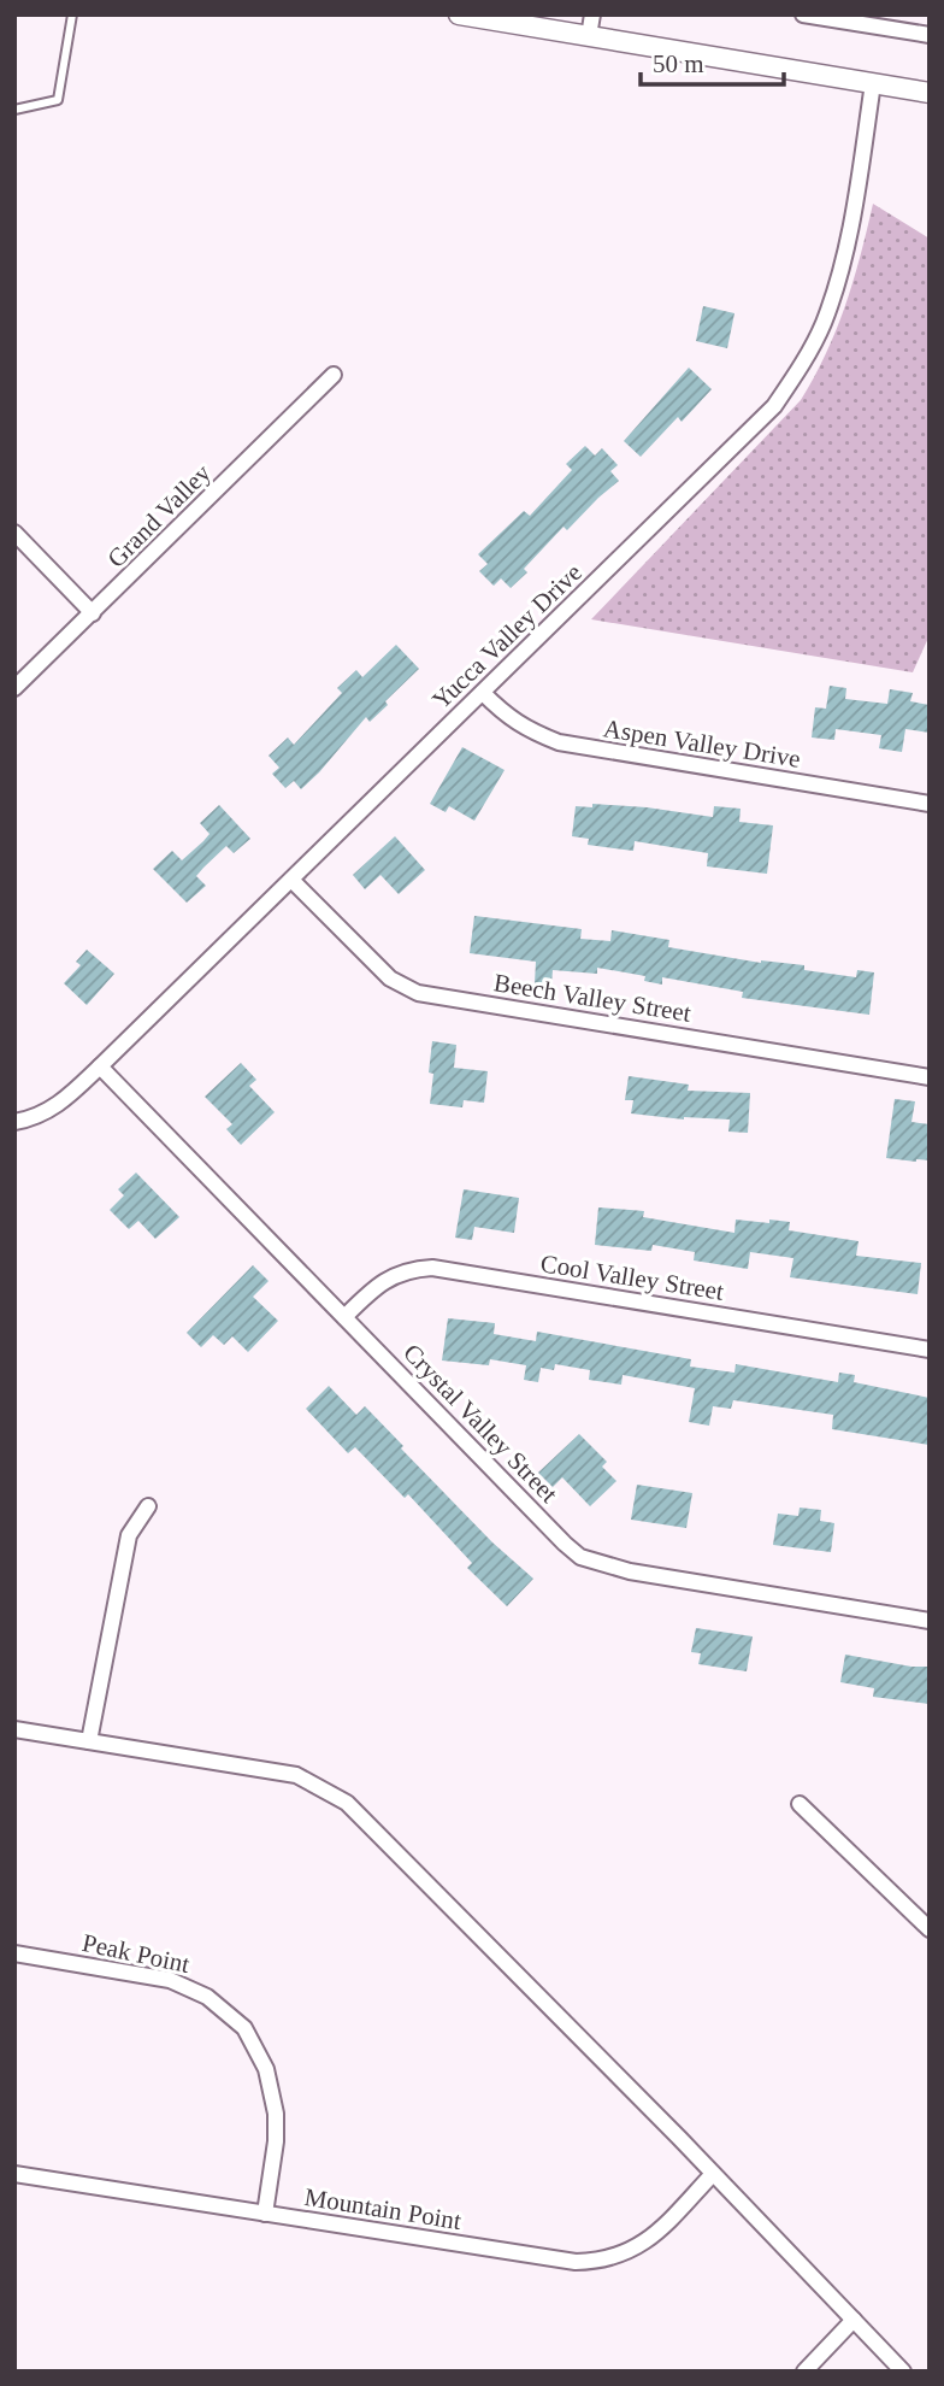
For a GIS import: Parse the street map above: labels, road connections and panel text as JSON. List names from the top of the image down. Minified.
{"streets":{"street":["Grand Valley","Yucca Valley Drive","Aspen Valley Drive","Beech Valley Street","Cool Valley Street","Crystal Valley Street","Peak Point","Mountain Point"]},"crossings":[["Yucca Valley Drive","Aspen Valley Drive"],["Yucca Valley Drive","Beech Valley Street"],["Yucca Valley Drive","Crystal Valley Street"],["Cool Valley Street","Crystal Valley Street"],["Peak Point","Mountain Point"]],"scale_bar":"50 m"}
